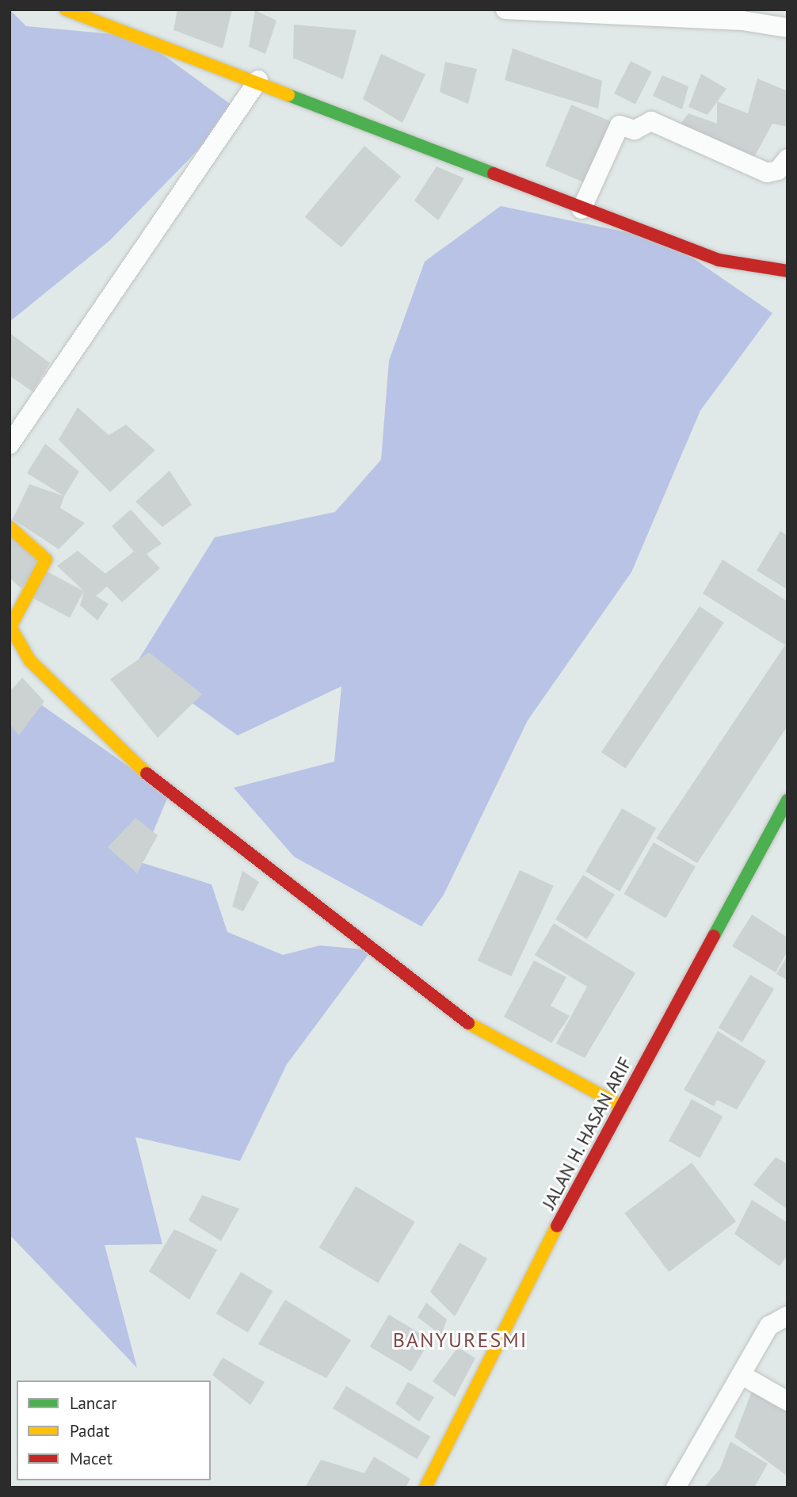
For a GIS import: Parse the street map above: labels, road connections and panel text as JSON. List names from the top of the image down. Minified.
{"streets":{"street":["JALAN H. HASAN ARIF"]},"districts":["BANYURESMI"],"legend":["Lancar","Padat","Macet"]}
